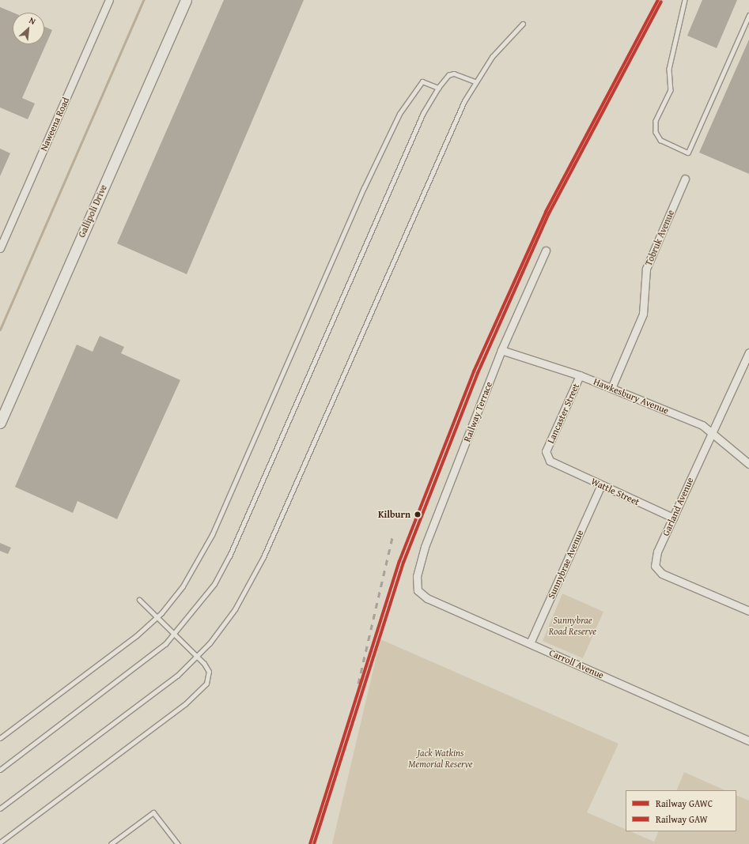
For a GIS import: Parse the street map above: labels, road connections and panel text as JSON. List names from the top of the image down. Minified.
{"streets":{"street":["Naweena Road","Gallipoli Drive","Tobruk Avenue","Hawkesbury Avenue","Railway Terrace","Lancaster Street","Wattle Street","Garland Avenue","Sunnybrae Avenue","Carroll Avenue"]},"crossings":[["Tobruk Avenue","Hawkesbury Avenue"],["Hawkesbury Avenue","Railway Terrace"],["Hawkesbury Avenue","Lancaster Street"],["Hawkesbury Avenue","Garland Avenue"],["Railway Terrace","Carroll Avenue"],["Lancaster Street","Wattle Street"],["Wattle Street","Garland Avenue"],["Wattle Street","Sunnybrae Avenue"],["Sunnybrae Avenue","Carroll Avenue"]],"parks":["Sunnybrae Road Reserve","Jack Watkins Memorial Reserve"],"places":["Kilburn"],"lines":["rail line GAWC","rail line GAW"],"legend":["Railway GAWC","Railway GAW"],"north":"top right"}
